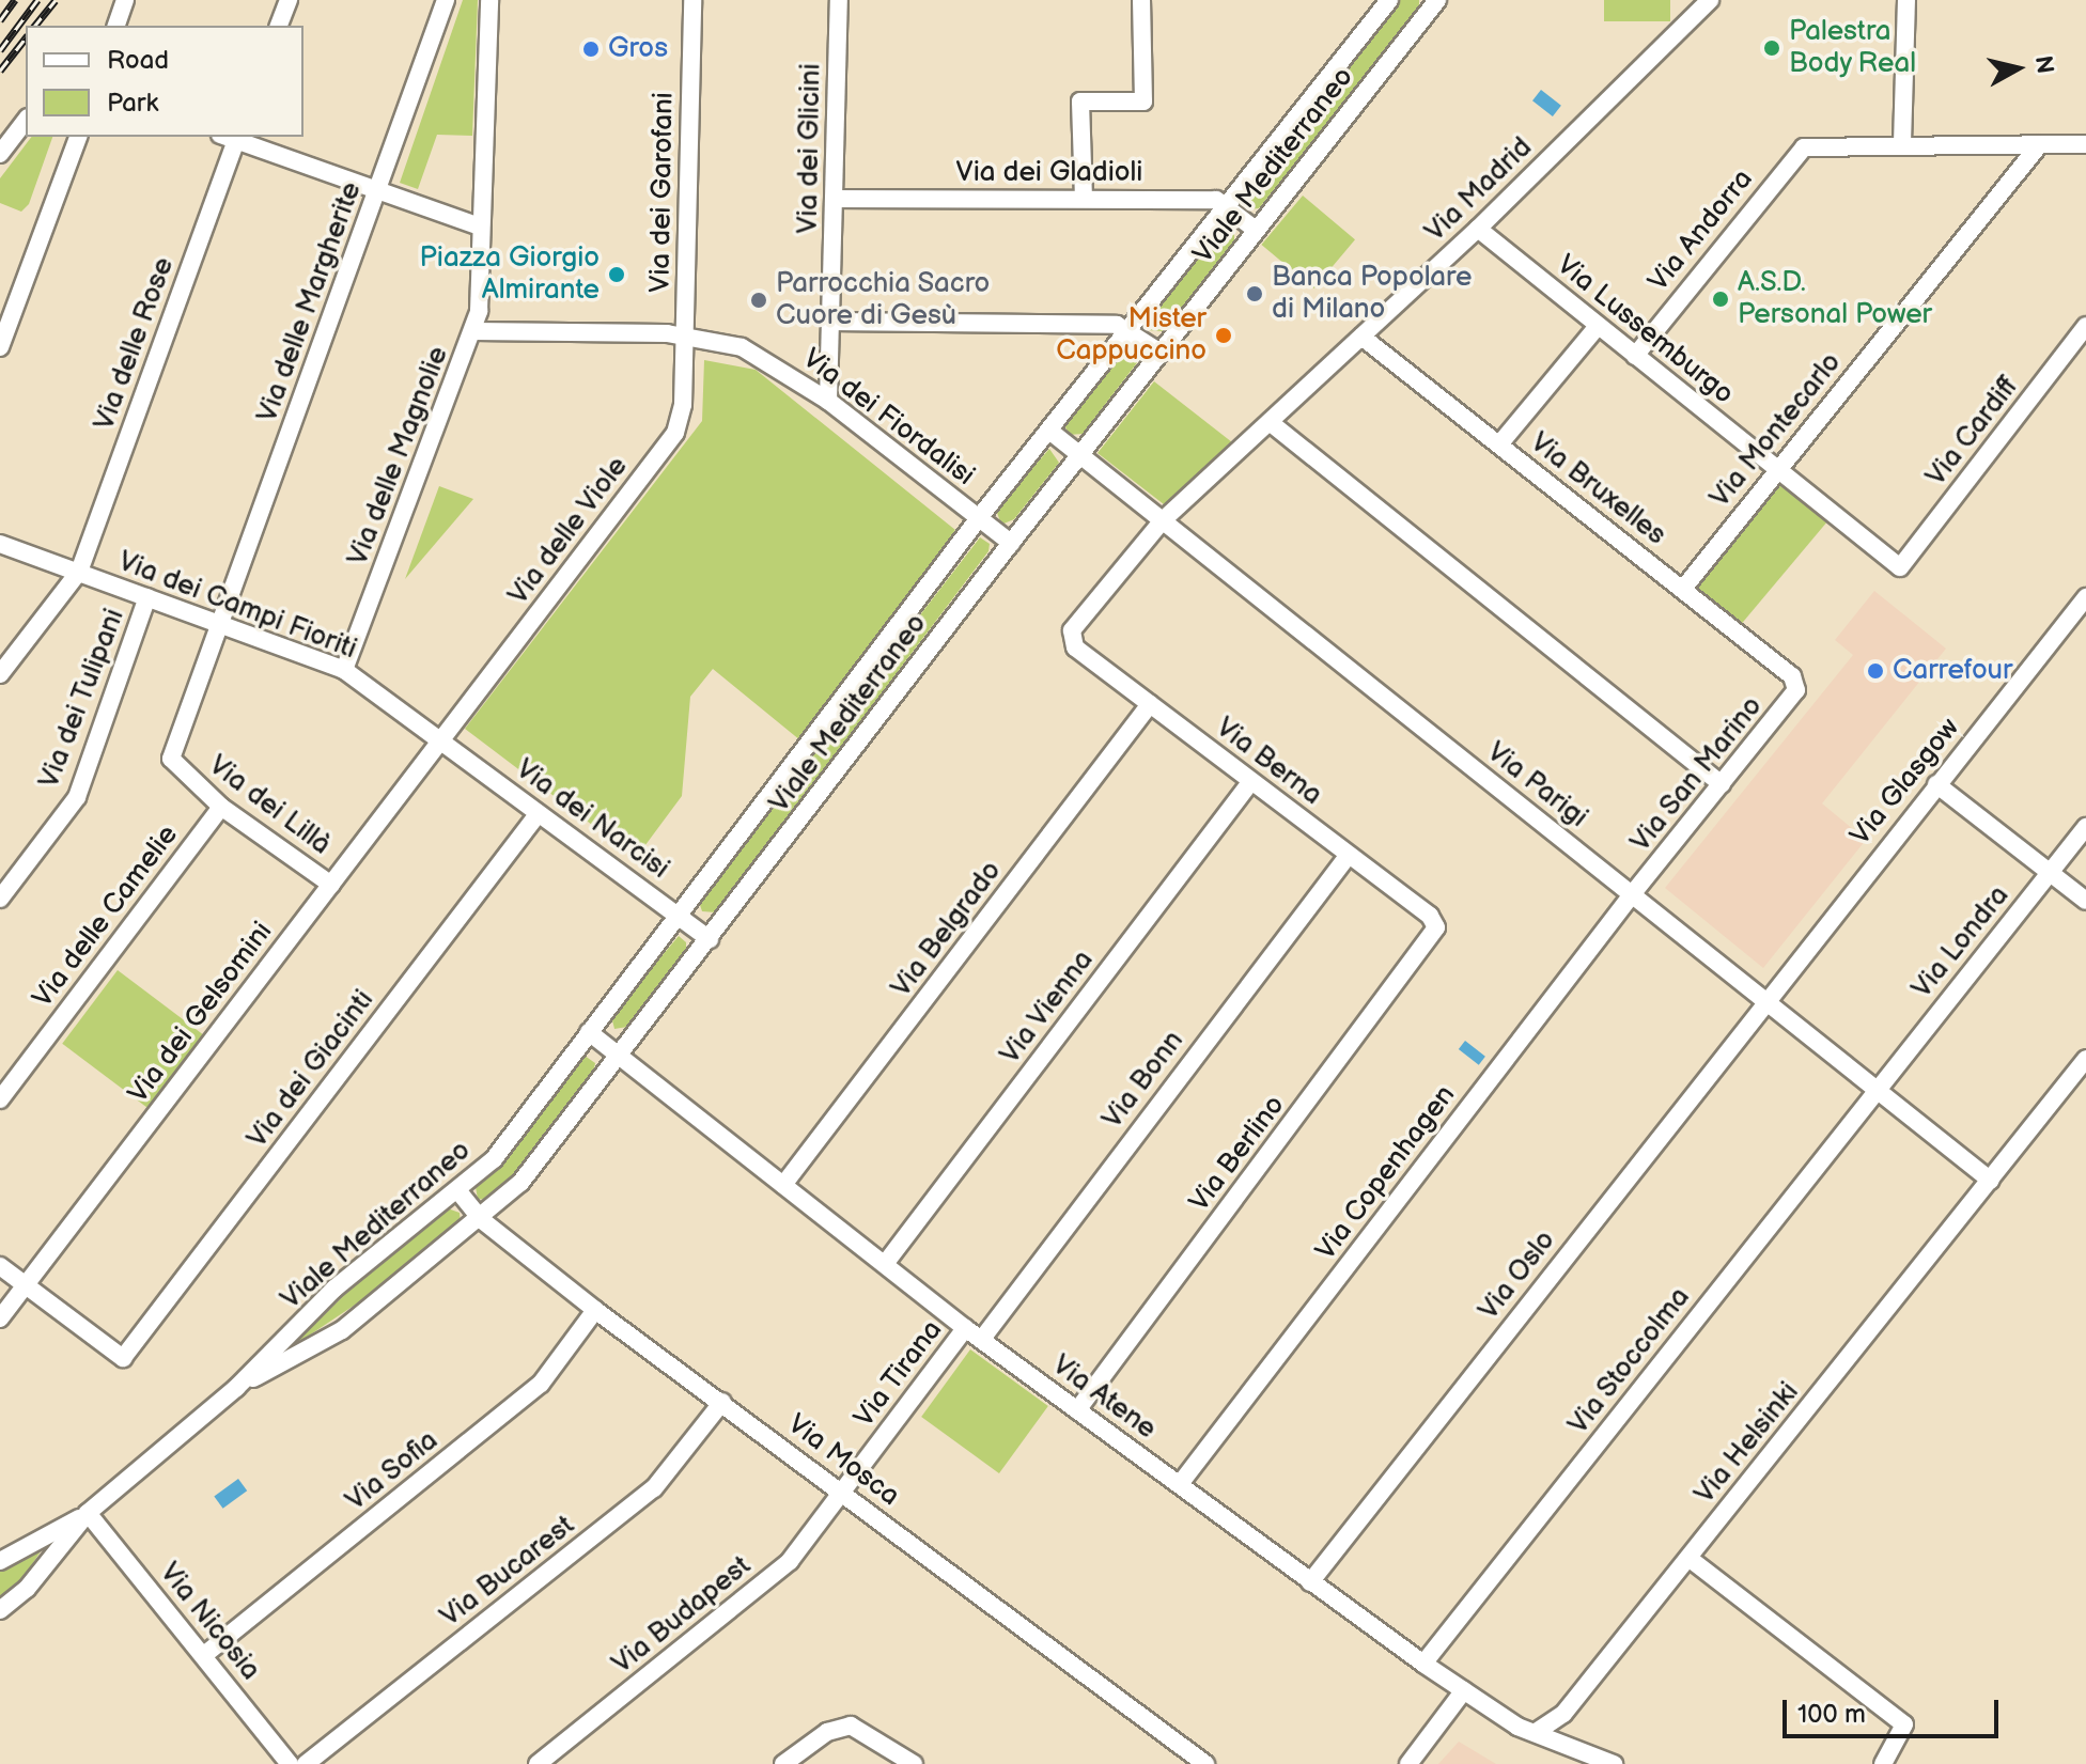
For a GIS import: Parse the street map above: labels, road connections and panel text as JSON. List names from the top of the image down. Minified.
{"streets":{"street":["Via dei Glicini","Viale Mediterraneo","Via dei Gladioli","Via Madrid","Via dei Garofani","Via Andorra","Via delle Margherite","Via Lussemburgo","Via delle Rose","Via dei Fiordalisi","Via Montecarlo","Via Cardiff","Via delle Magnolie","Via Bruxelles","Via delle Viole","Via dei Campi Fioriti","Via dei Tulipani","Via Berna","Via San Marino","Via Glasgow","Via Parigi","Via dei Lillà","Via dei Narcisi","Via delle Camelie","Via Belgrado","Via Londra","Via Vienna","Via dei Gelsomini","Via dei Giacinti","Via Bonn","Via Berlino","Via Copenhagen","Via Oslo","Via Stoccolma","Via Tirana","Via Atene","Via Helsinki","Via Mosca","Via Sofia","Via Bucarest","Via Budapest","Via Nicosia"]},"crossings":[["Via dei Glicini","Via dei Gladioli"],["Via dei Glicini","Via dei Fiordalisi"],["Viale Mediterraneo","Via dei Gladioli"],["Viale Mediterraneo","Via dei Fiordalisi"],["Viale Mediterraneo","Via Parigi"],["Viale Mediterraneo","Via dei Narcisi"],["Viale Mediterraneo","Via Atene"],["Viale Mediterraneo","Via Mosca"],["Viale Mediterraneo","Via Nicosia"],["Via Madrid","Via Lussemburgo"],["Via Madrid","Via Bruxelles"],["Via Madrid","Via Berna"],["Via Madrid","Via Parigi"],["Via dei Garofani","Via dei Fiordalisi"],["Via dei Garofani","Via delle Viole"],["Via Andorra","Via Lussemburgo"],["Via delle Margherite","Via dei Campi Fioriti"],["Via delle Margherite","Via dei Lillà"],["Via Lussemburgo","Via Montecarlo"],["Via Lussemburgo","Via Cardiff"],["Via delle Rose","Via dei Campi Fioriti"],["Via dei Fiordalisi","Via delle Magnolie"],["Via dei Fiordalisi","Via delle Viole"],["Via Montecarlo","Via Bruxelles"],["Via delle Magnolie","Via dei Campi Fioriti"],["Via Bruxelles","Via San Marino"],["Via delle Viole","Via dei Campi Fioriti"],["Via delle Viole","Via dei Narcisi"],["Via delle Viole","Via dei Gelsomini"],["Via dei Campi Fioriti","Via dei Tulipani"],["Via dei Campi Fioriti","Via dei Lillà"],["Via dei Campi Fioriti","Via dei Narcisi"],["Via dei Campi Fioriti","Via dei Gelsomini"],["Via Berna","Via Belgrado"],["Via Berna","Via Vienna"],["Via Berna","Via Bonn"],["Via Berna","Via Berlino"],["Via San Marino","Via Parigi"],["Via San Marino","Via Copenhagen"],["Via Glasgow","Via Parigi"],["Via Glasgow","Via Oslo"],["Via Parigi","Via Londra"],["Via Parigi","Via Copenhagen"],["Via Parigi","Via Oslo"],["Via Parigi","Via Stoccolma"],["Via Parigi","Via Helsinki"],["Via dei Lillà","Via delle Camelie"],["Via dei Lillà","Via dei Gelsomini"],["Via dei Narcisi","Via dei Gelsomini"],["Via dei Narcisi","Via dei Giacinti"],["Via Belgrado","Via Atene"],["Via Londra","Via Stoccolma"],["Via Vienna","Via Atene"],["Via dei Gelsomini","Via dei Giacinti"],["Via Bonn","Via Atene"],["Via Berlino","Via Atene"],["Via Copenhagen","Via Atene"],["Via Oslo","Via Atene"],["Via Stoccolma","Via Atene"],["Via Tirana","Via Atene"],["Via Tirana","Via Mosca"],["Via Tirana","Via Budapest"],["Via Atene","Via Helsinki"],["Via Mosca","Via Sofia"],["Via Mosca","Via Bucarest"],["Via Mosca","Via Budapest"],["Via Sofia","Via Nicosia"]],"places":["Palestra Body Real","Gros","Piazza Giorgio Almirante","Banca Popolare di Milano","A.S.D. Personal Power","Parrocchia Sacro Cuore di Gesù","Mister Cappuccino","Carrefour"],"legend":["Road","Park"],"scale_bar":"100 m","north":"right"}
